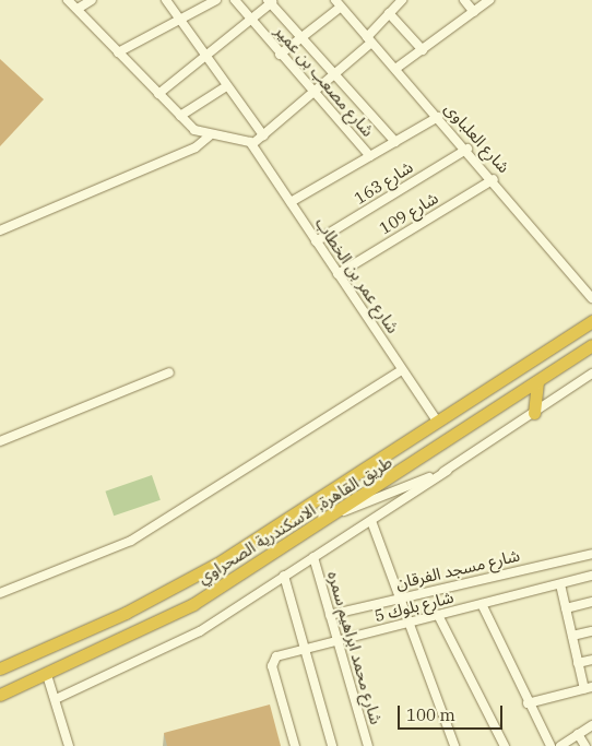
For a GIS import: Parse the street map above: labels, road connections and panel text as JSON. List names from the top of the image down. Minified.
{"streets":{"highway":["طريق القاهرة, الاسكندرية الصحراوي"],"street":["شارع مصعب بن عمير","شارع العلباوى","شارع 163","شارع 109","شارع عمر بن الخطاب","شارع مسجد الفرقان","شارع بلوك 5","شارع محمد ابراهيم سمره"]},"crossings":[["شارع العلباوى","شارع 163"],["شارع العلباوى","شارع 109"],["شارع 163","شارع عمر بن الخطاب"],["شارع 109","شارع عمر بن الخطاب"],["شارع عمر بن الخطاب","طريق القاهرة, الاسكندرية الصحراوي"],["شارع مسجد الفرقان","شارع محمد ابراهيم سمره"],["شارع بلوك 5","شارع محمد ابراهيم سمره"]],"scale_bar":"100 m"}
